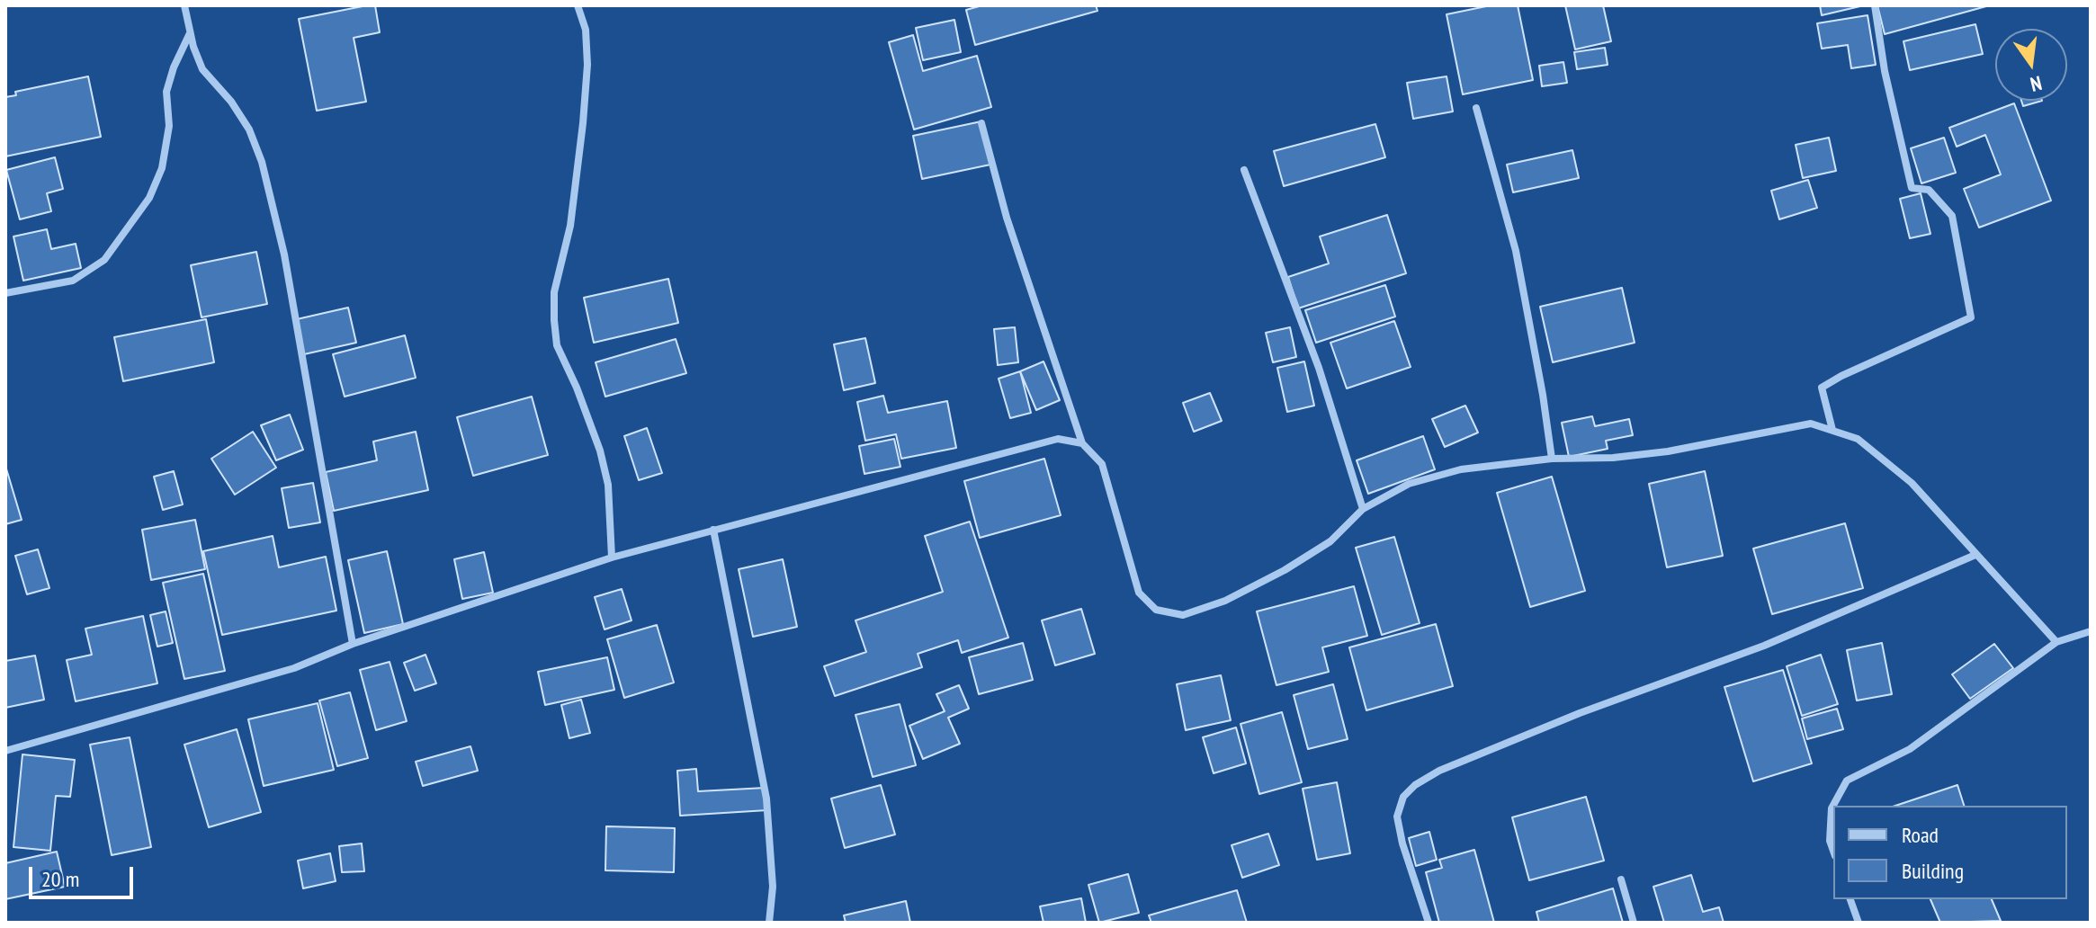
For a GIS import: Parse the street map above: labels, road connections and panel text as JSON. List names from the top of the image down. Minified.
{"legend":["Road","Building"],"scale_bar":"20 m","north":"bottom"}
